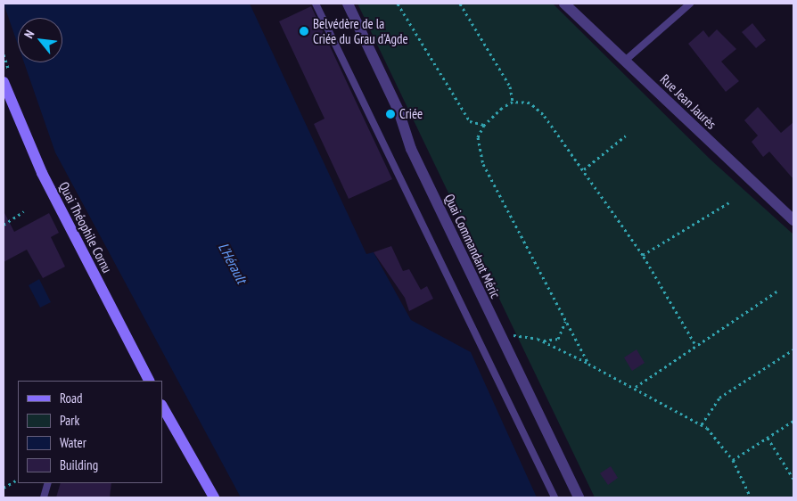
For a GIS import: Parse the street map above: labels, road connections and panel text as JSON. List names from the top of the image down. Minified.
{"streets":{"main road":["Quai Théophile Cornu"],"street":["Rue Jean Jaurès","Quai Commandant Méric"]},"water":["L'Hérault"],"places":["Belvédère de la Criée du Grau d'Agde","Criée"],"legend":["Road","Park","Water","Building"],"north":"top left"}
